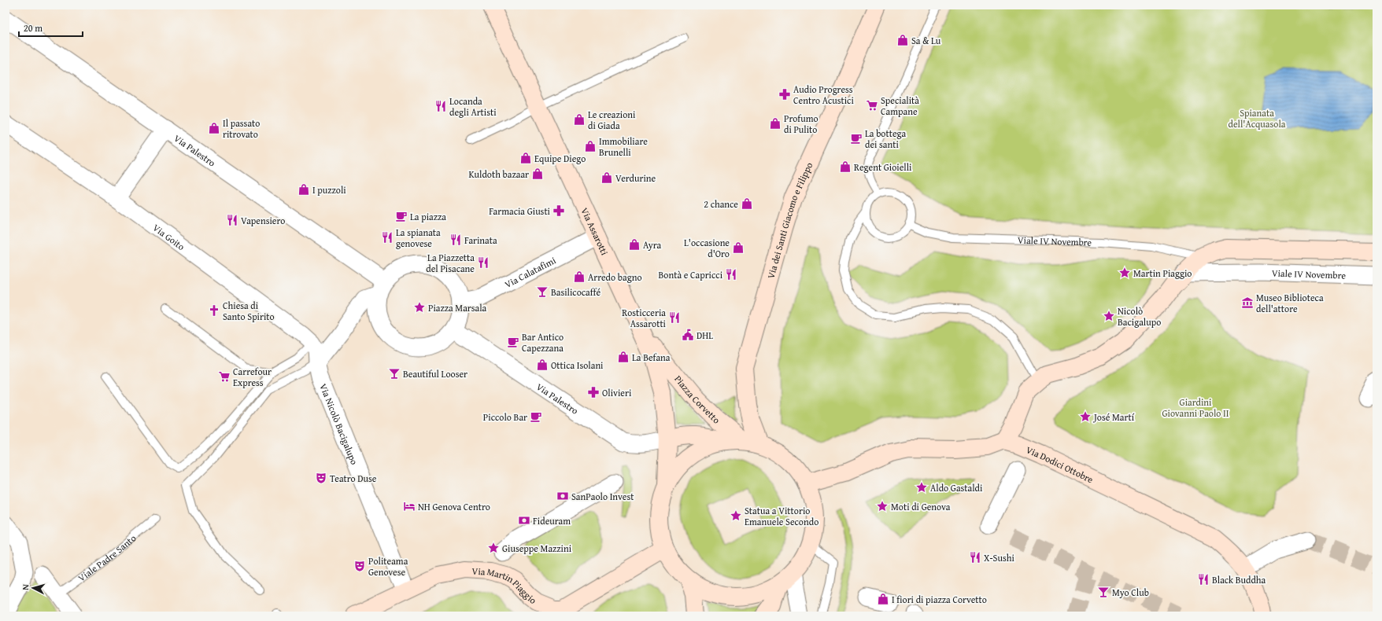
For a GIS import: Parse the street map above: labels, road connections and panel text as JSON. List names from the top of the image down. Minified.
{"streets":{"main road":["Via dei Santi Giacomo e Filippo","Via Assarotti","Piazza Corvetto","Via Dodici Ottobre","Via Martin Piaggio"],"street":["Via Palestro","Via Goito","Viale IV Novembre","Via Calatafimi","Via Nicolò Bacigalupo"],"lane":["Viale Padre Santo"]},"crossings":[["Via Palestro","Via Calatafimi"],["Via Palestro","Piazza Corvetto"],["Via dei Santi Giacomo e Filippo","Piazza Corvetto"],["Via Assarotti","Via Calatafimi"],["Via Assarotti","Piazza Corvetto"],["Via Goito","Via Nicolò Bacigalupo"],["Piazza Corvetto","Via Martin Piaggio"],["Via Nicolò Bacigalupo","Via Martin Piaggio"]],"parks":["Spianata dell'Acquasola","Giardini Giovanni Paolo II"],"places":{"shop":["Sa & Lu","Le creazioni di Giada","Profumo di Pulito","Il passato ritrovato","Immobiliare Brunelli","Equipe Diego","Regent Gioielli","Kuldoth bazaar","Verdurine","I puzzoli","2 chance","Ayra","L'occasione d'Oro","Arredo bagno","La Befana","Ottica Isolani","I fiori di piazza Corvetto"],"pharmacy":["Audio Progress Centro Acustici","Farmacia Giusti","Olivieri"],"supermarket":["Specialità Campane","Carrefour Express"],"restaurant":["Locanda degli Artisti","Vapensiero","La spianata genovese","Farinata","La Piazzetta del Pisacane","Bontà e Capricci","Rosticceria Assarotti","X-Sushi","Black Buddha"],"cafe":["La bottega dei santi","La piazza","Bar Antico Capezzana","Piccolo Bar"],"place":["Martin Piaggio","Piazza Marsala","Nicolò Bacigalupo","José Martí","Aldo Gastaldi","Moti di Genova","Statua a Vittorio Emanuele Secondo","Giuseppe Mazzini"],"bar":["Basilicocaffé","Beautiful Looser","Myo Club"],"museum":["Museo Biblioteca dell'attore"],"church":["Chiesa di Santo Spirito"],"public building":["DHL"],"theatre":["Teatro Duse","Politeama Genovese"],"bank":["SanPaolo Invest","Fideuram"],"hotel":["NH Genova Centro"]},"scale_bar":"20 m","north":"left"}
